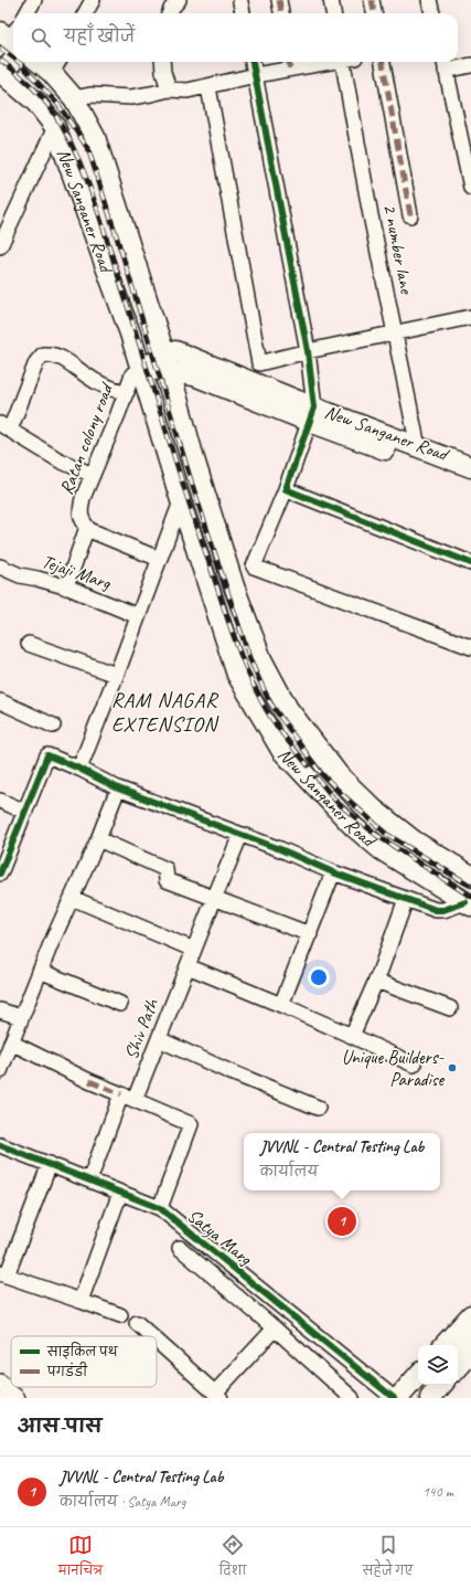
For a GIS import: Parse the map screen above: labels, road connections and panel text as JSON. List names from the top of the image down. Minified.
{"streets":{"main road":["New Sanganer Road"],"street":["2 number lane","Ratan colony road","Tejaji Marg","Shiv Path","Satya Marg"]},"crossings":[["New Sanganer Road","2 number lane"],["New Sanganer Road","Ratan colony road"],["Shiv Path","Satya Marg"]],"districts":["RAM NAGAR EXTENSION"],"places":["Unique Builders- Paradise"],"legend":["साइकिल पथ","पगडंडी"],"page":{"search":"यहाँ खोजें","popup":["JVVNL - Central Testing Lab","कार्यालय"],"pins":"1","heading":"आस-पास","list":[{"mark":"1","name":"JVVNL - Central Testing Lab","note":"कार्यालय · Satya Marg","value":"140 m"}],"nav":["मानचित्र","दिशा","सहेजे गए"]}}
